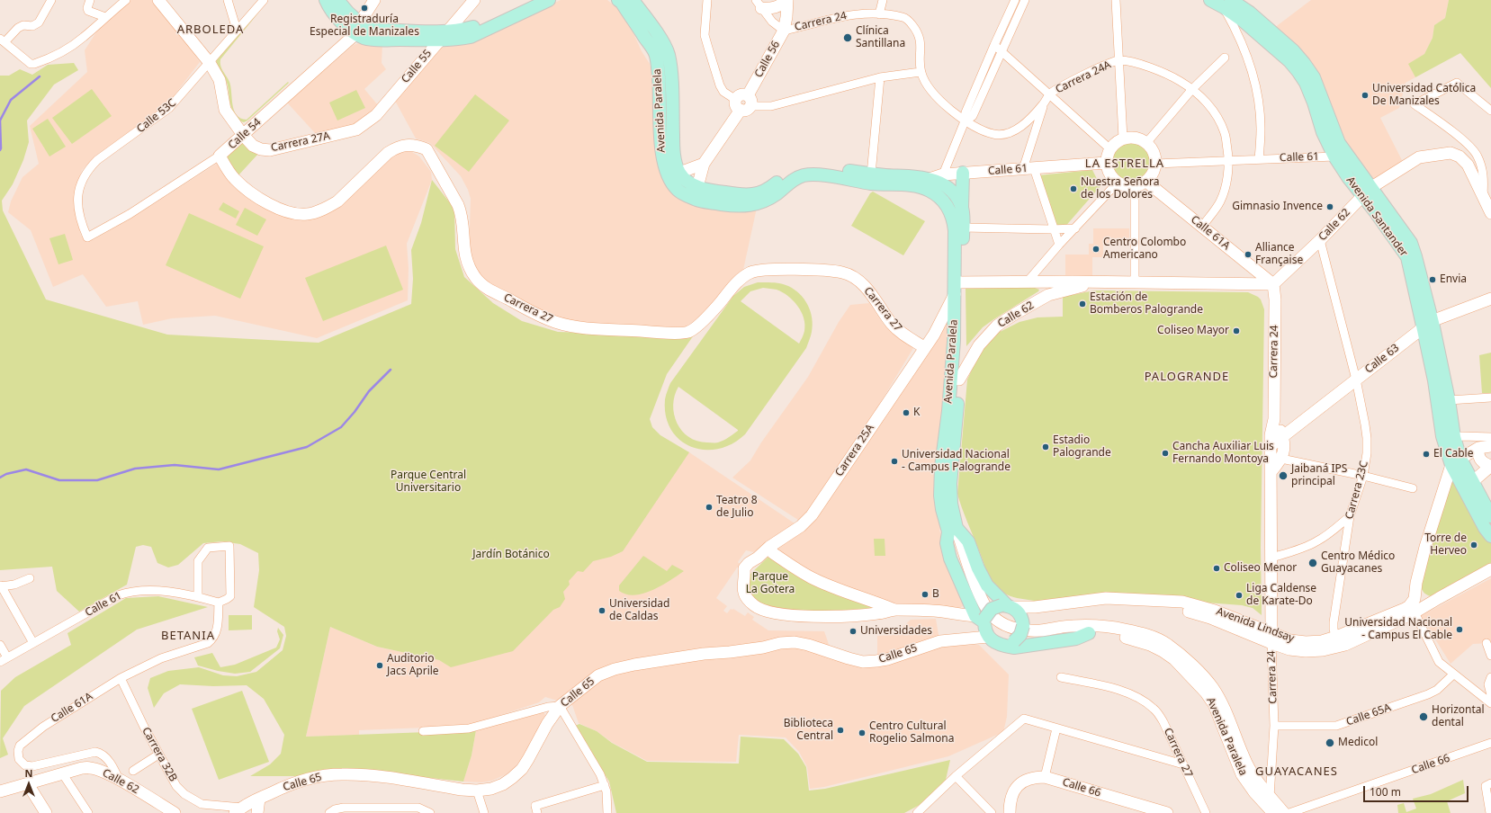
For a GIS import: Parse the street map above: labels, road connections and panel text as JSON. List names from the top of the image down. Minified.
{"streets":{"main road":["Avenida Paralela","Avenida Santander"],"street":["Carrera 24","Calle 56","Calle 55","Carrera 24A","Calle 53C","Calle 54","Carrera 27A","Calle 61","Calle 62","Calle 61A","Carrera 27","Calle 63","Carrera 25A","Carrera 23C","Avenida Lindsay","Calle 65","Calle 65A","Carrera 32B","Calle 66"]},"crossings":[["Carrera 24","Calle 56"],["Carrera 24","Avenida Paralela"],["Carrera 24","Calle 62"],["Carrera 24","Calle 61A"],["Carrera 24","Calle 63"],["Carrera 24","Avenida Lindsay"],["Carrera 24","Calle 65A"],["Calle 56","Avenida Paralela"],["Calle 55","Carrera 27A"],["Carrera 24A","Calle 61"],["Carrera 24A","Calle 61A"],["Avenida Paralela","Calle 61"],["Avenida Paralela","Calle 62"],["Avenida Paralela","Carrera 25A"],["Calle 53C","Calle 54"],["Calle 53C","Carrera 27A"],["Calle 54","Carrera 27A"],["Calle 54","Carrera 27"],["Calle 61","Avenida Santander"],["Calle 61","Calle 61A"],["Avenida Santander","Calle 62"],["Avenida Santander","Calle 63"],["Avenida Santander","Avenida Lindsay"],["Calle 62","Calle 61A"],["Calle 62","Carrera 25A"],["Calle 62","Carrera 23C"],["Calle 62","Carrera 32B"],["Calle 61A","Carrera 32B"],["Carrera 27","Carrera 25A"],["Calle 63","Carrera 23C"],["Carrera 23C","Avenida Lindsay"],["Avenida Lindsay","Calle 65"],["Calle 65","Carrera 32B"]],"districts":["ARBOLEDA","LA ESTRELLA","PALOGRANDE","BETANIA","GUAYACANES"],"parks":["Parque Central Universitario","Jardín Botánico","Parque La Gotera"],"places":["Registraduría Especial de Manizales","Clínica Santillana","Universidad Católica De Manizales","Nuestra Señora de los Dolores","Gimnasio Invence","Centro Colombo Americano","Alliance Française","Envia","Estación de Bomberos Palogrande","Coliseo Mayor","K","Estadio Palogrande","Cancha Auxiliar Luis Fernando Montoya","El Cable","Universidad Nacional - Campus Palogrande","Jaibaná IPS principal","Teatro 8 de Julio","Torre de Herveo","Centro Médico Guayacanes","Coliseo Menor","B","Liga Caldense de Karate-Do","Universidad de Caldas","Universidad Nacional - Campus El Cable","Universidades","Auditorio Jacs Aprile","Horizontal dental","Biblioteca Central","Centro Cultural Rogelio Salmona","Medicol"],"scale_bar":"100 m","north":"top"}
